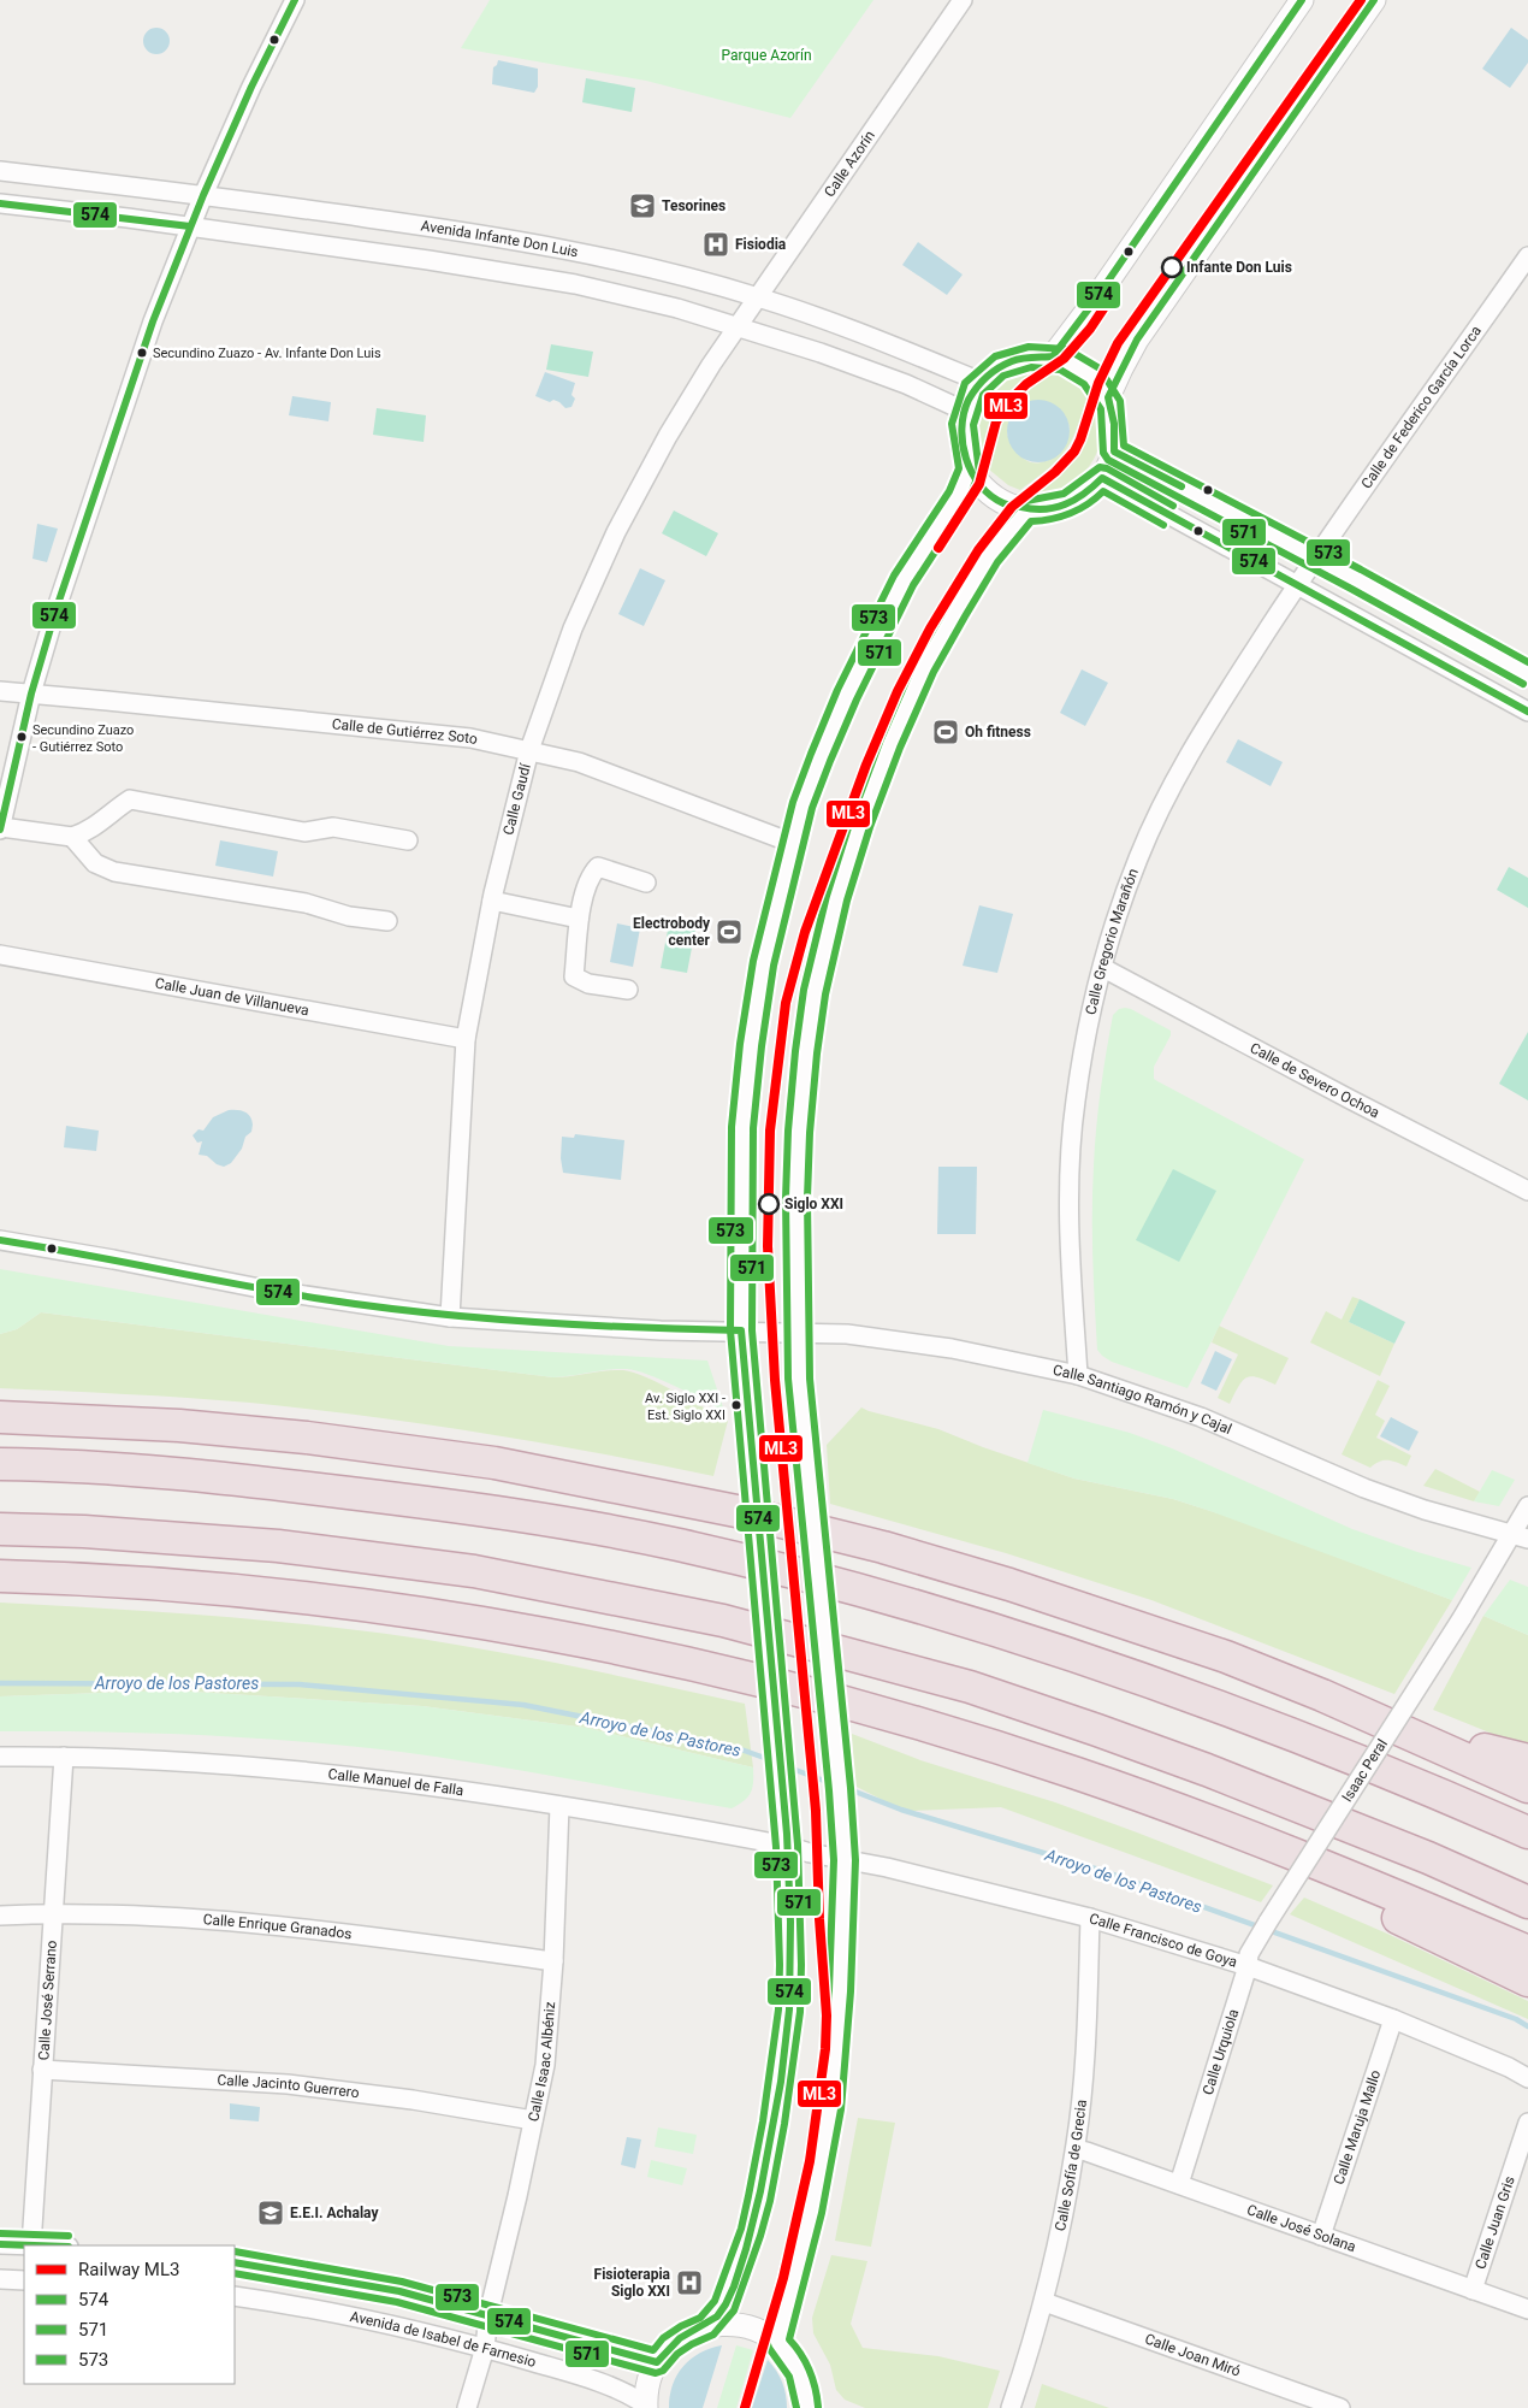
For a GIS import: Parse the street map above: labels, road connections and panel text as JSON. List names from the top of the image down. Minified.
{"streets":{"street":["Calle Azorín","Avenida Infante Don Luis","Calle de Federico García Lorca","Calle de Gutiérrez Soto","Calle Gaudí","Calle Gregorio Marañón","Calle Juan de Villanueva","Calle de Severo Ochoa","Calle Santiago Ramón y Cajal","Isaac Peral","Calle Manuel de Falla","Calle Enrique Granados","Calle Francisco de Goya","Calle José Serrano","Calle Urquiola","Calle Isaac Albéniz","Calle Jacinto Guerrero","Calle Maruja Mallo","Calle Sofía de Grecia","Calle Juan Gris","Calle José Solana","Avenida de Isabel de Farnesio","Calle Joan Miró"]},"crossings":[["Calle Azorín","Avenida Infante Don Luis"],["Calle Azorín","Calle Gaudí"],["Calle de Federico García Lorca","Calle Gregorio Marañón"],["Calle de Gutiérrez Soto","Calle Gaudí"],["Calle Gaudí","Calle Juan de Villanueva"],["Calle Gaudí","Calle Santiago Ramón y Cajal"],["Calle Gregorio Marañón","Calle de Severo Ochoa"],["Calle Gregorio Marañón","Calle Santiago Ramón y Cajal"],["Calle Santiago Ramón y Cajal","Isaac Peral"],["Isaac Peral","Calle Urquiola"],["Calle Manuel de Falla","Calle Francisco de Goya"],["Calle Manuel de Falla","Calle José Serrano"],["Calle Manuel de Falla","Calle Isaac Albéniz"],["Calle Enrique Granados","Calle José Serrano"],["Calle Enrique Granados","Calle Isaac Albéniz"],["Calle Francisco de Goya","Calle Urquiola"],["Calle Francisco de Goya","Calle Maruja Mallo"],["Calle Francisco de Goya","Calle Sofía de Grecia"],["Calle José Serrano","Calle Jacinto Guerrero"],["Calle Urquiola","Calle José Solana"],["Calle Isaac Albéniz","Calle Jacinto Guerrero"],["Calle Isaac Albéniz","Avenida de Isabel de Farnesio"],["Calle Maruja Mallo","Calle José Solana"],["Calle Sofía de Grecia","Calle José Solana"],["Calle Sofía de Grecia","Calle Joan Miró"],["Calle Juan Gris","Calle José Solana"]],"water":["Arroyo de los Pastores"],"parks":["Parque Azorín"],"places":{"school or university":["Tesorines","E.E.I. Achalay"],"hospital":["Fisiodia","Fisioterapia Siglo XXI"],"other":["Infante Don Luis","Secundino Zuazo - Av. Infante Don Luis","Secundino Zuazo - Gutiérrez Soto","Siglo XXI","Av. Siglo XXI - Est. Siglo XXI"],"sports":["Oh fitness","Electrobody center"]},"lines":["rail line ML3","transit line 574","transit line 573","transit line 571"],"legend":["Railway ML3","574","571","573"]}
